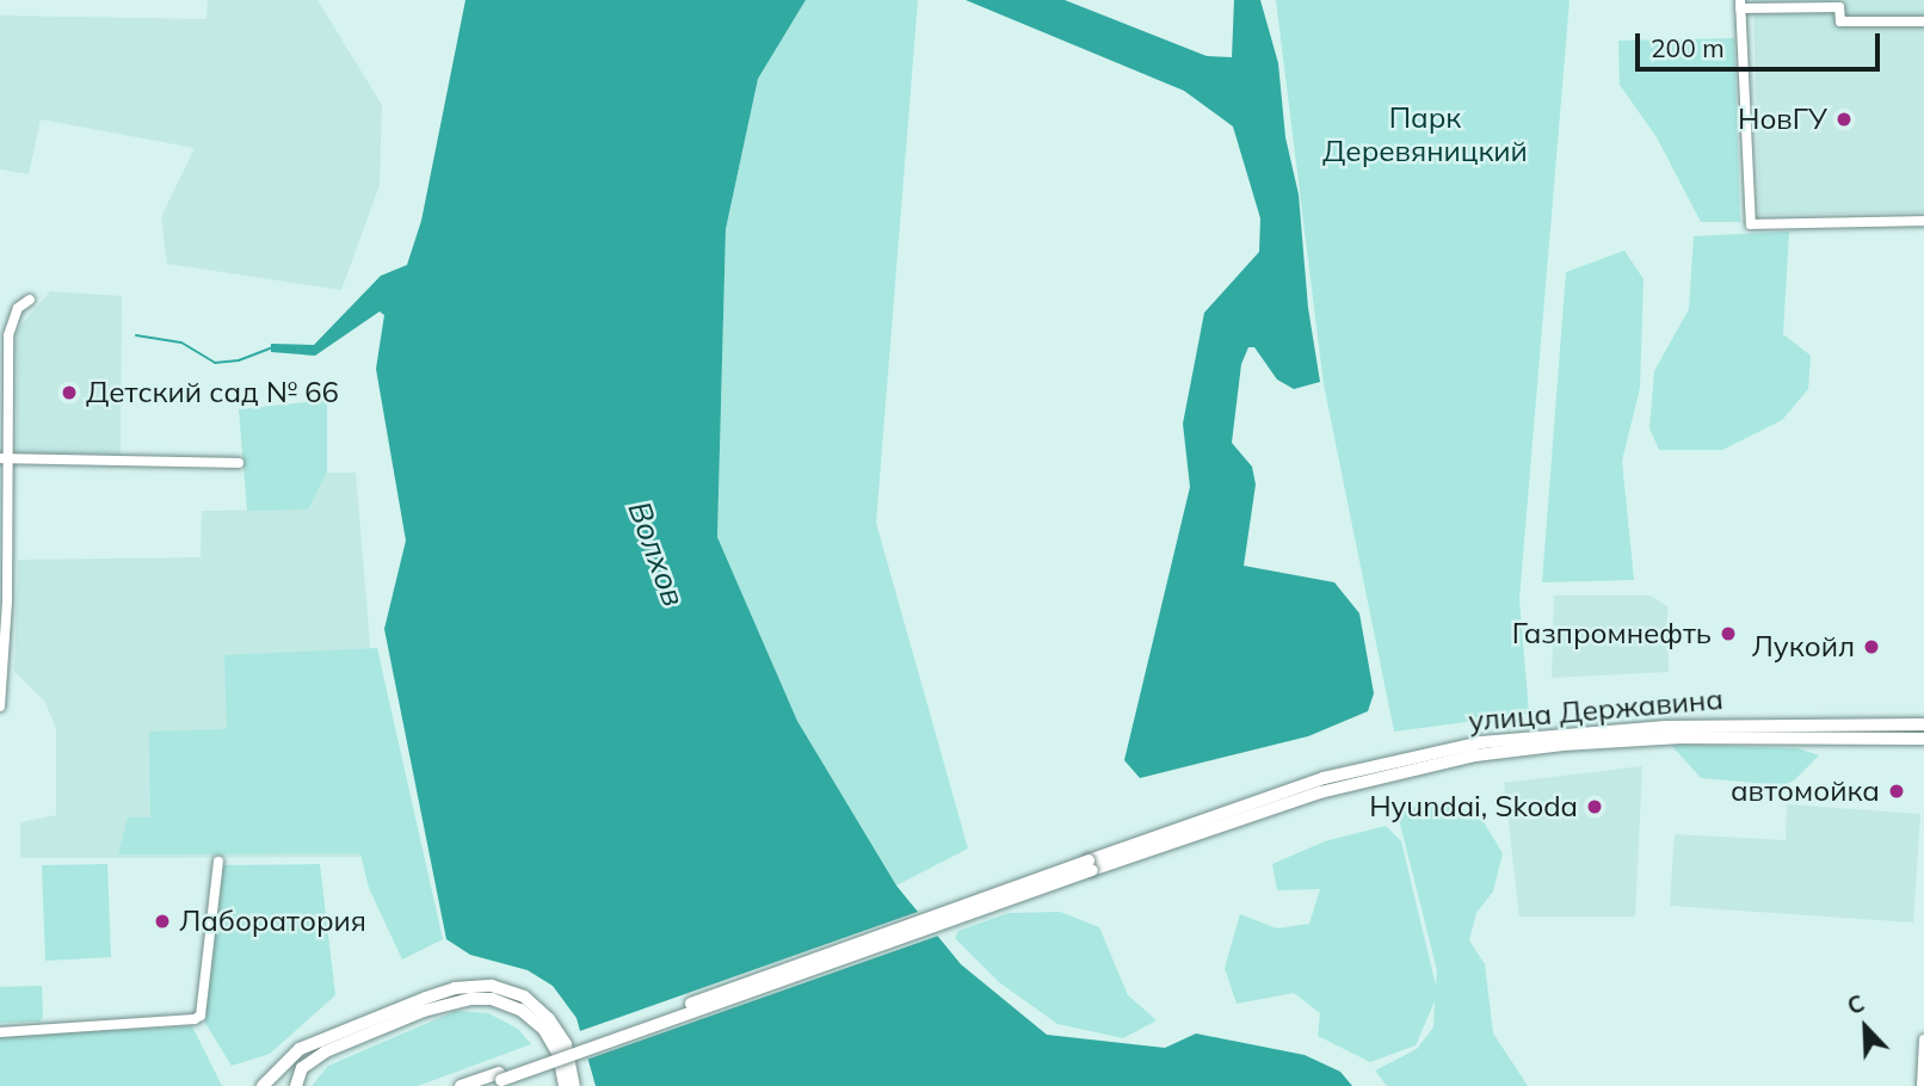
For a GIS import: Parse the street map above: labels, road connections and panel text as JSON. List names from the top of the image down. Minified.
{"streets":{"main road":["улица Державина"]},"water":["Волхов"],"parks":["Парк Деревяницкий"],"places":["НовГУ","Детский сад № 66","Газпромнефть","Лукойл","автомойка","Hyundai, Skoda","Лаборатория"],"scale_bar":"200 m","north":"top left"}
